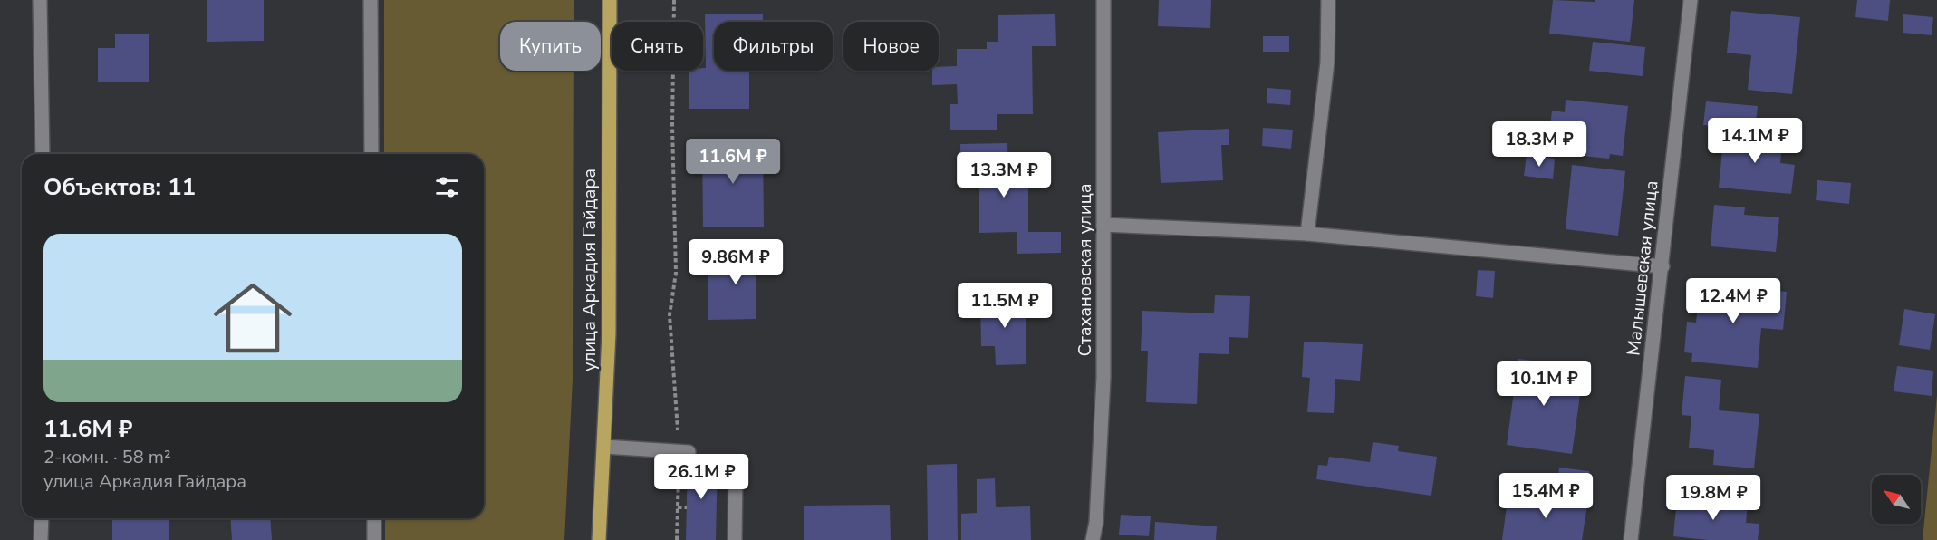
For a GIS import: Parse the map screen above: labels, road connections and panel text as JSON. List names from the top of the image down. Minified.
{"streets":{"main road":["улица Аркадия Гайдара"],"street":["Малышевская улица","Стахановская улица"]},"north":"top left","page":{"chip":["Купить","Снять","Фильтры","Новое"],"price":["14.1M ₽","18.3M ₽","11.6M ₽","13.3M ₽","9.86M ₽","12.4M ₽","11.5M ₽","10.1M ₽","26.1M ₽","15.4M ₽","19.8M ₽"],"heading":"Объектов: 11","list":[{"name":"11.6M ₽","note":"2-комн. · 58 m² · улица Аркадия Гайдара"}]}}
